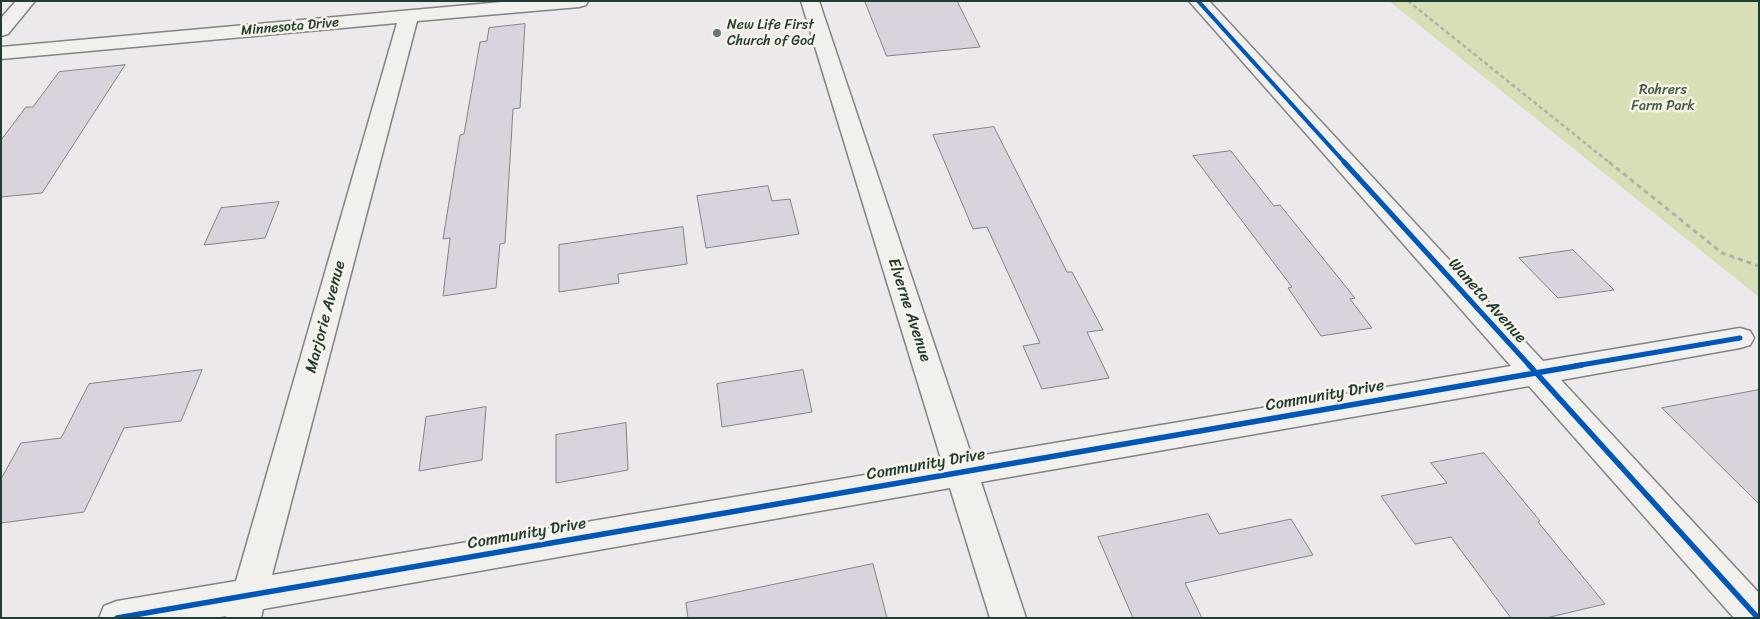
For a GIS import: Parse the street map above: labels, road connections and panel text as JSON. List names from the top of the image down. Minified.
{"streets":{"street":["Minnesota Drive","Waneta Avenue","Elverne Avenue","Marjorie Avenue","Community Drive"]},"crossings":[["Minnesota Drive","Marjorie Avenue"],["Waneta Avenue","Community Drive"],["Elverne Avenue","Community Drive"],["Marjorie Avenue","Community Drive"]],"parks":["Rohrers Farm Park"],"places":["New Life First Church of God"]}
